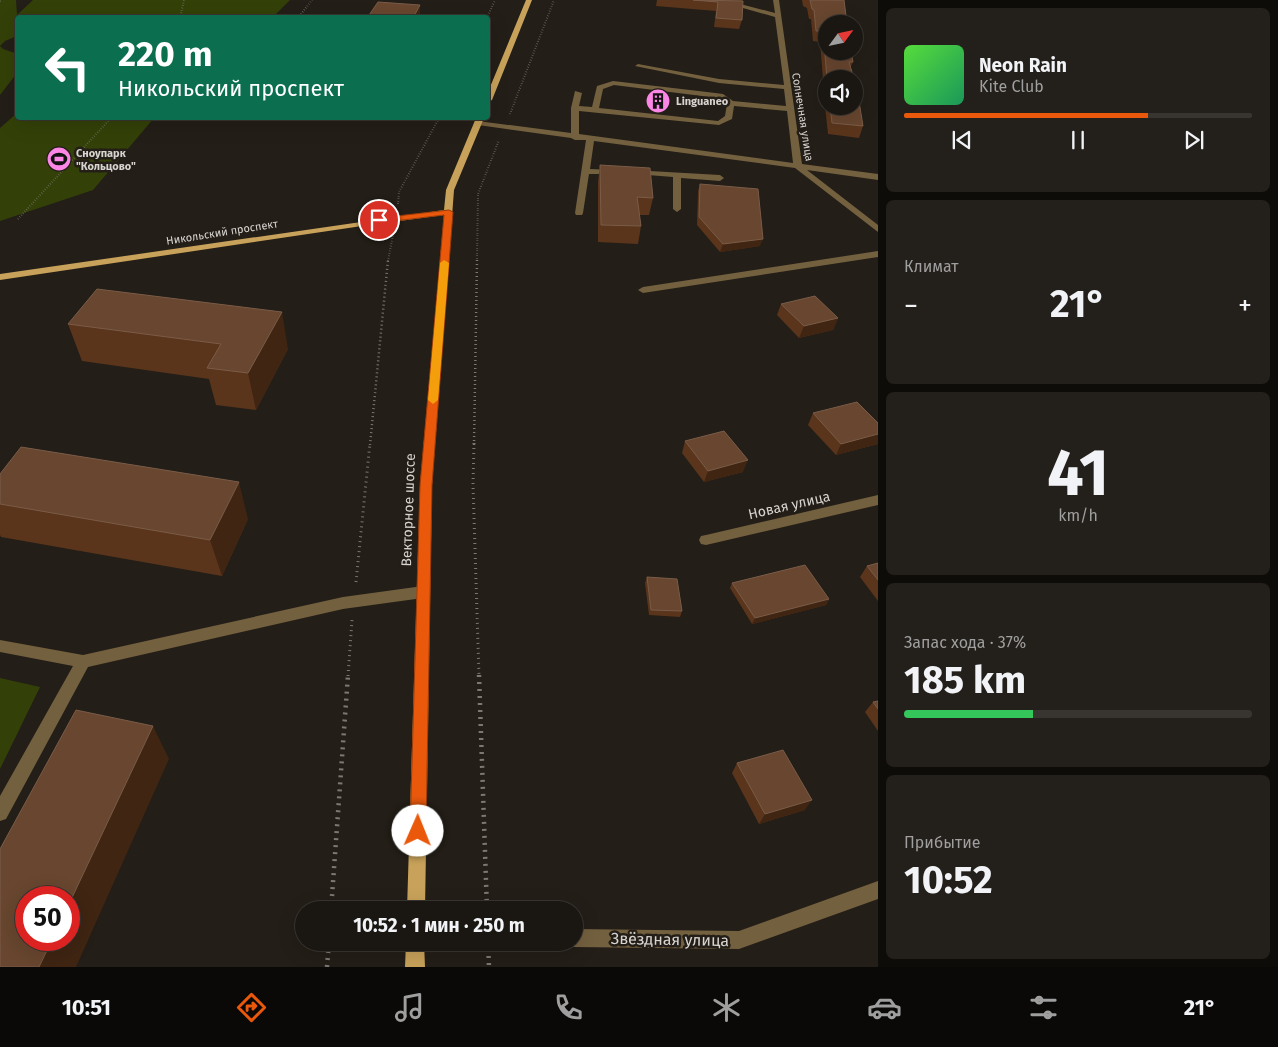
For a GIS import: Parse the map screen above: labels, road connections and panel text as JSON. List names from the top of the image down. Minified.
{"streets":{"main road":["Никольский проспект","Векторное шоссе"],"street":["Солнечная улица","Новая улица","Звёздная улица"]},"crossings":[["Никольский проспект","Векторное шоссе"]],"places":{"building":["Linguaneo"],"sports":["Сноупарк \"Кольцово\""]},"north":"top right","page":{"turn":["220 m","Никольский проспект"],"song":["Neon Rain","Kite Club"],"tile":["Климат",["41","km/h"],["Запас хода · 37%","185 km"],["Прибытие","10:52"]],"heat":["−","21°","+"],"limit":"50","trip":"10:52 · 1 мин · 250 m","tabs":["10:51","21°"]}}
